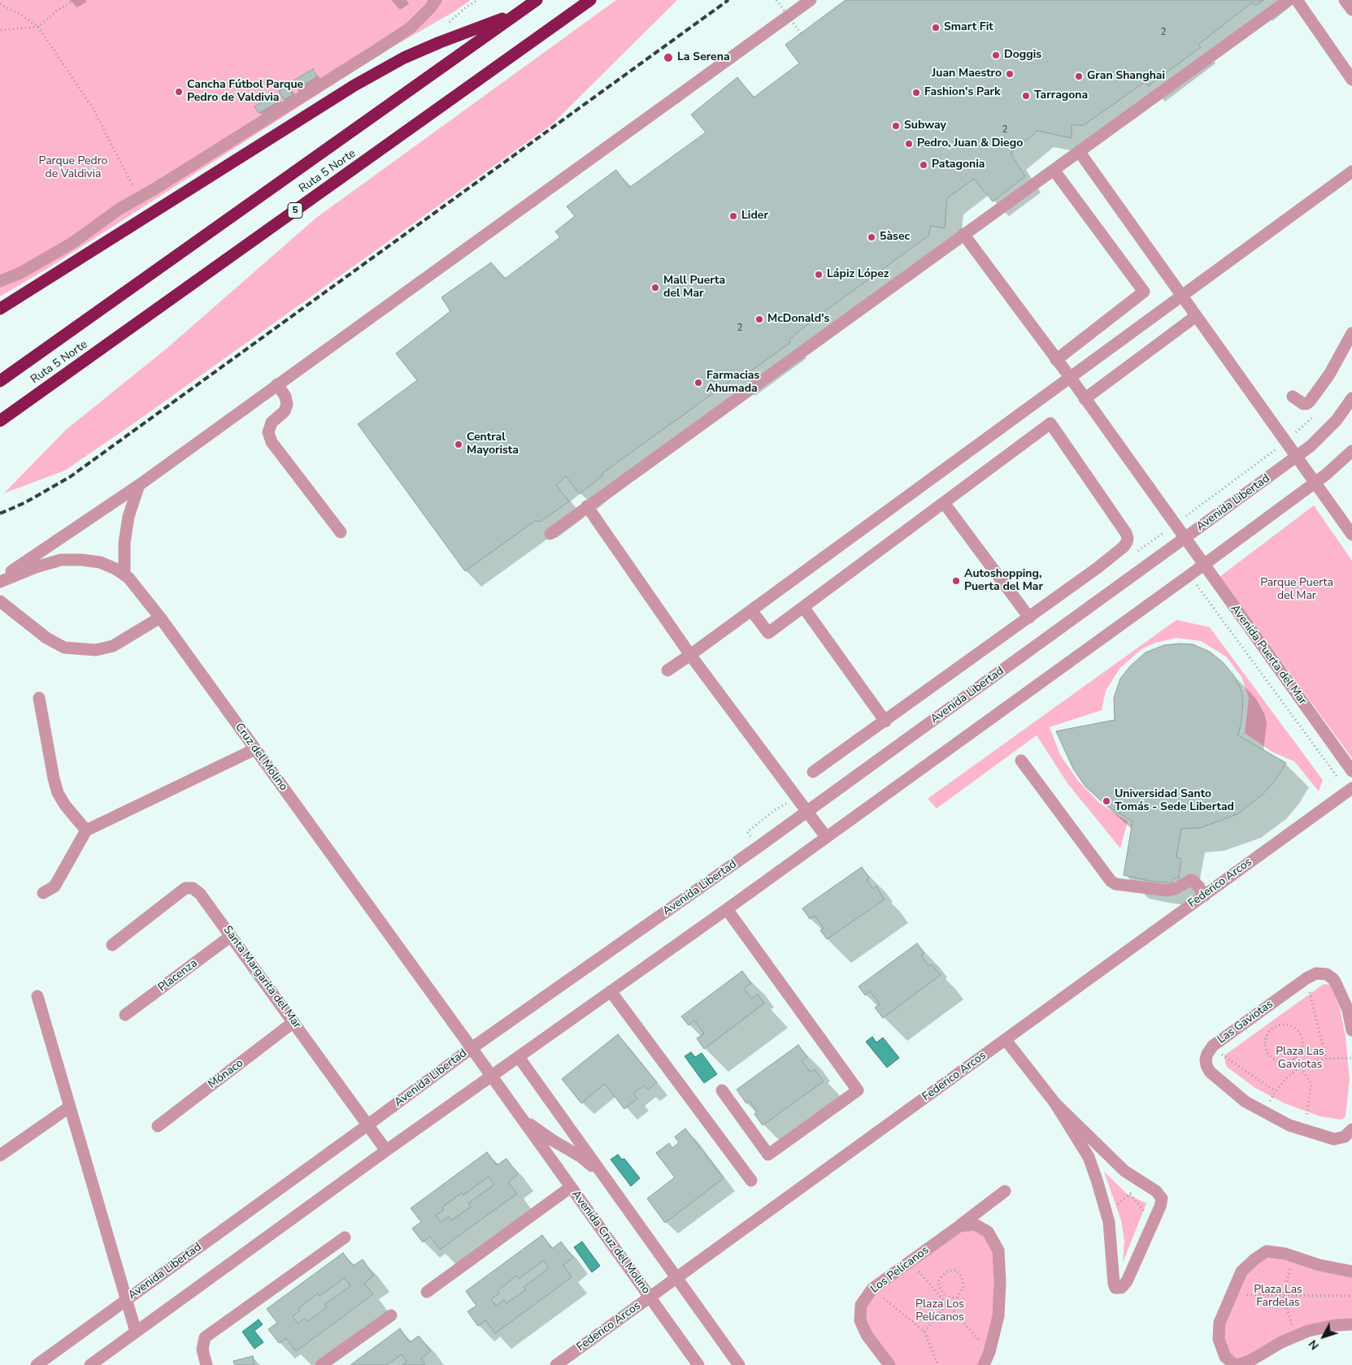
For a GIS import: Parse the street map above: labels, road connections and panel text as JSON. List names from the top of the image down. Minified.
{"streets":{"highway":["Ruta 5 Norte","5"],"street":["Avenida Libertad","Avenida Puerta del Mar","Cruz del Molino","Federico Arcos","Placenza","Santa Margarita del Mar","Las Gaviotas","Mónaco","Avenida Cruz del Molino","Los Pelícanos"]},"crossings":[["Avenida Libertad","Avenida Puerta del Mar"],["Avenida Libertad","Cruz del Molino"],["Avenida Libertad","Santa Margarita del Mar"],["Avenida Libertad","Avenida Cruz del Molino"],["Cruz del Molino","Avenida Cruz del Molino"],["Federico Arcos","Avenida Cruz del Molino"],["Placenza","Santa Margarita del Mar"],["Santa Margarita del Mar","Mónaco"]],"parks":["Parque Pedro de Valdivia","Parque Puerta del Mar","Plaza Las Gaviotas","Plaza Las Fardelas","Plaza Los Pelícanos"],"places":["Smart Fit","Doggis","La Serena","Juan Maestro","Gran Shanghai","Cancha Fútbol Parque Pedro de Valdivia","Fashion's Park","Tarragona","Subway","Pedro, Juan & Diego","Patagonia","Lider","5àsec","Lápiz López","Mall Puerta del Mar","McDonald's","Farmacias Ahumada","Central Mayorista","Autoshopping, Puerta del Mar","Universidad Santo Tomás - Sede Libertad"],"house_numbers":["2","2","2"],"north":"bottom left"}
